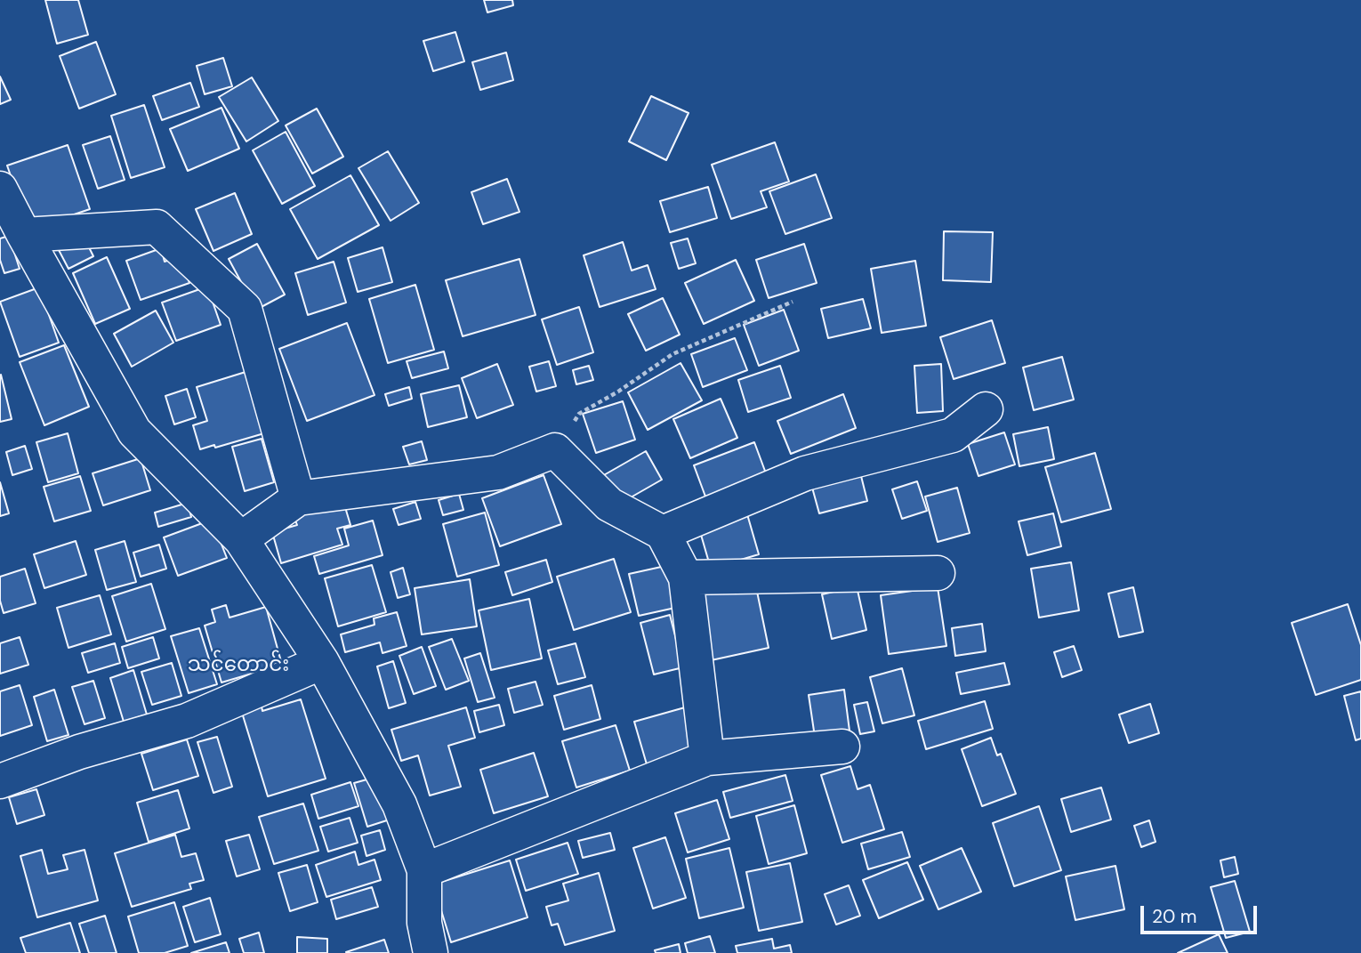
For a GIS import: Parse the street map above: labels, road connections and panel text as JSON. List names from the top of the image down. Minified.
{"districts":["သင်တောင်း"],"scale_bar":"20 m"}
